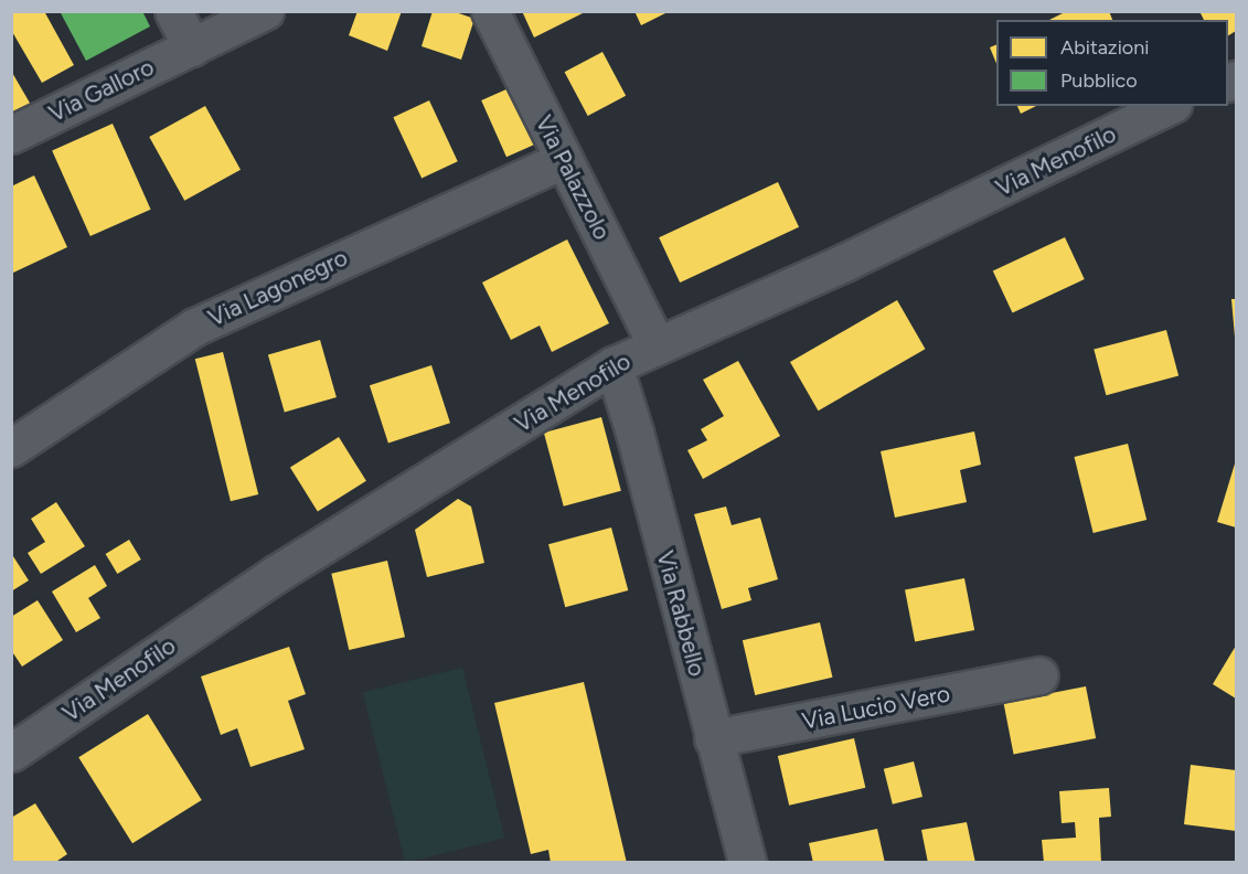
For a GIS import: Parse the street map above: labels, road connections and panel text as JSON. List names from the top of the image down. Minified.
{"streets":{"street":["Via Galloro","Via Menofilo","Via Palazzolo","Via Lagonegro","Via Rabbello","Via Lucio Vero"]},"crossings":[["Via Menofilo","Via Palazzolo"],["Via Menofilo","Via Rabbello"],["Via Palazzolo","Via Lagonegro"],["Via Rabbello","Via Lucio Vero"]],"legend":["Abitazioni","Pubblico"]}
